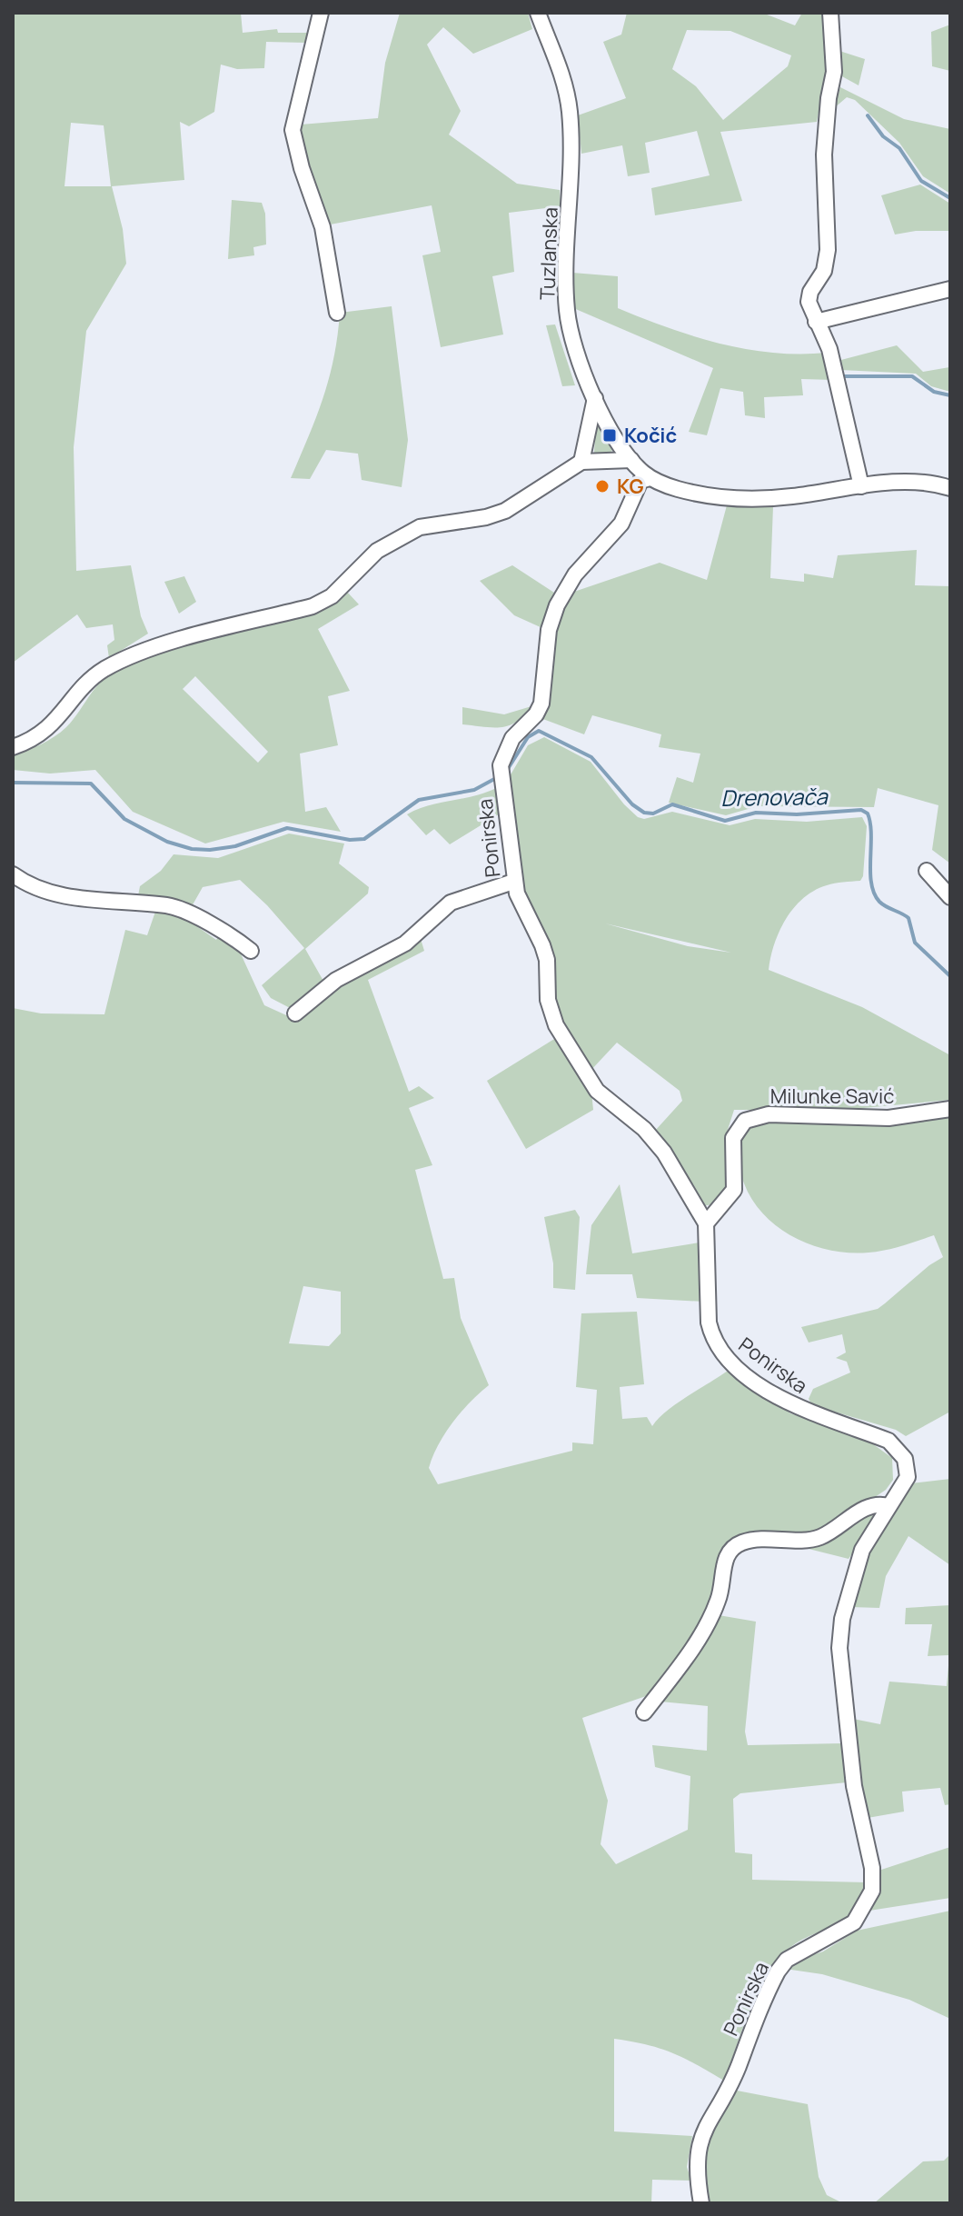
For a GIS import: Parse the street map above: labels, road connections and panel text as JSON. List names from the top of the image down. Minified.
{"streets":{"street":["Tuzlanska","Ponirska","Milunke Savić"]},"crossings":[["Tuzlanska","Ponirska"],["Ponirska","Milunke Savić"]],"water":["Drenovača"],"places":{"transit":["Kočić"],"other":["KG"]}}
